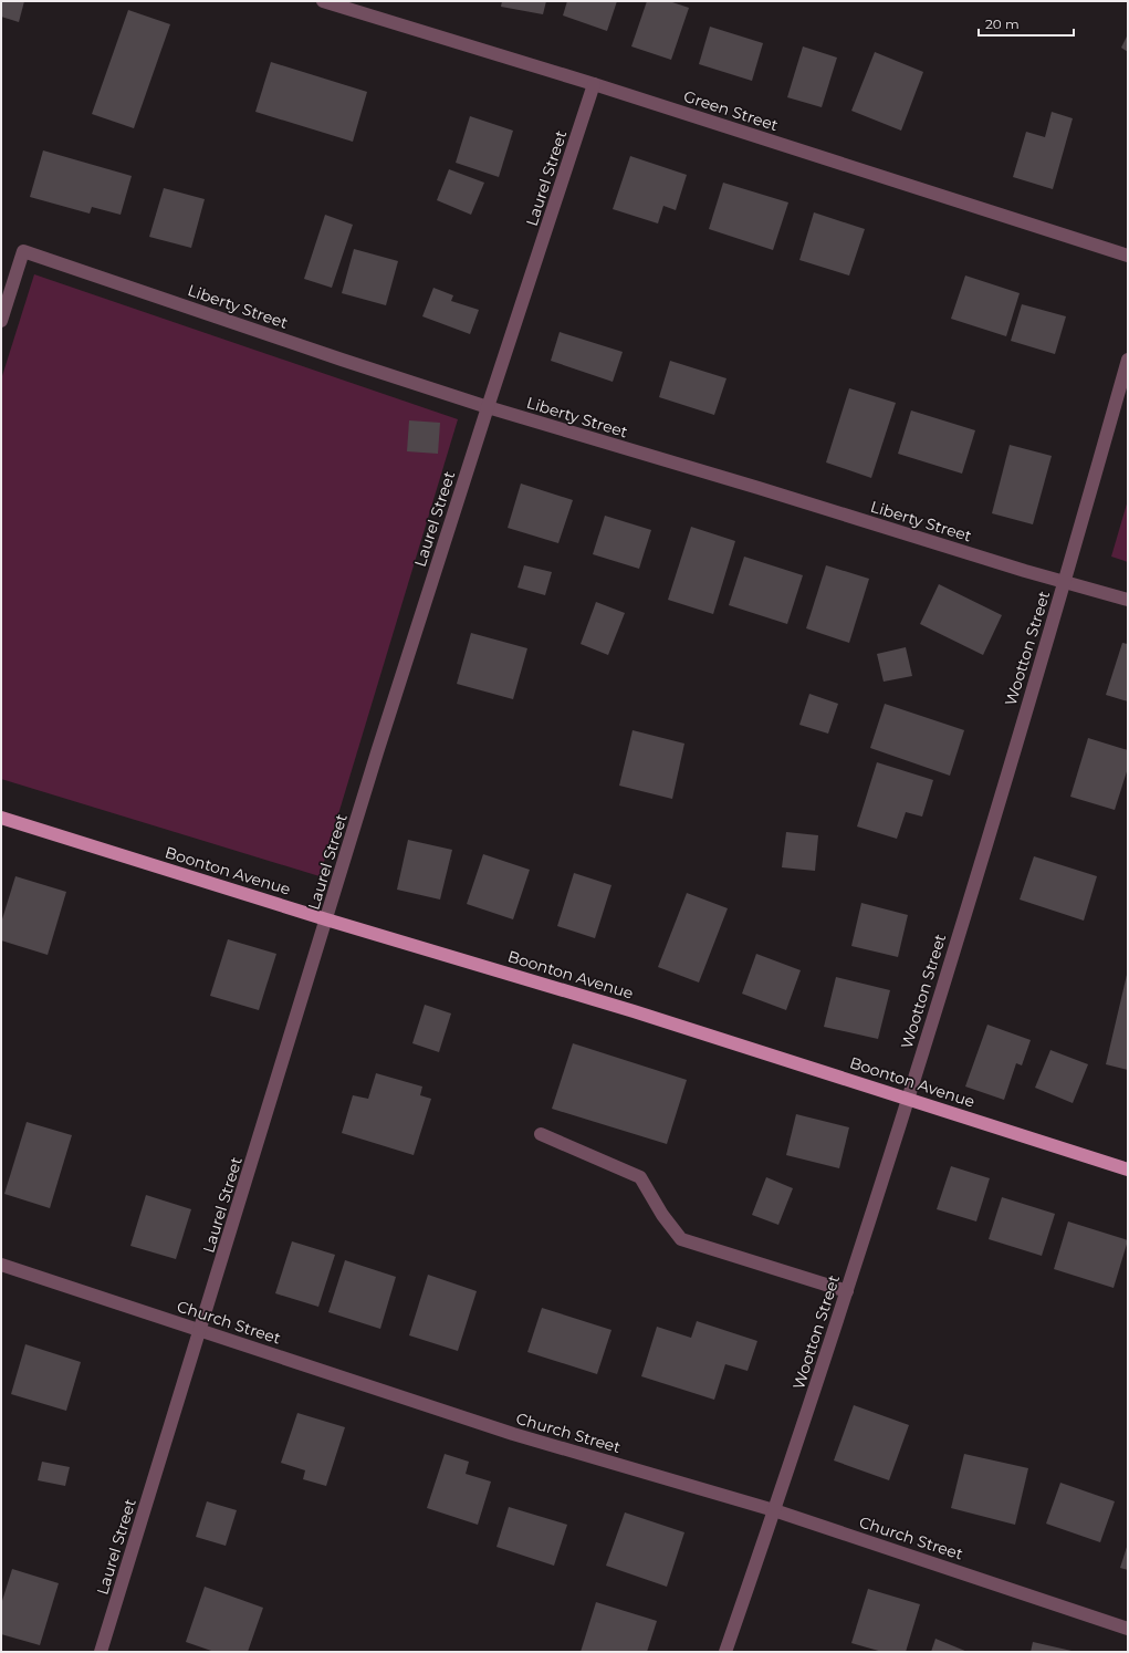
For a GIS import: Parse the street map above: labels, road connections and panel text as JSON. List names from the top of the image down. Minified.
{"streets":{"main road":["Boonton Avenue"],"street":["Green Street","Laurel Street","Liberty Street","Wootton Street","Church Street"]},"crossings":[["Green Street","Laurel Street"],["Laurel Street","Liberty Street"],["Laurel Street","Boonton Avenue"],["Laurel Street","Church Street"],["Liberty Street","Wootton Street"],["Wootton Street","Boonton Avenue"],["Wootton Street","Church Street"]],"scale_bar":"20 m"}
